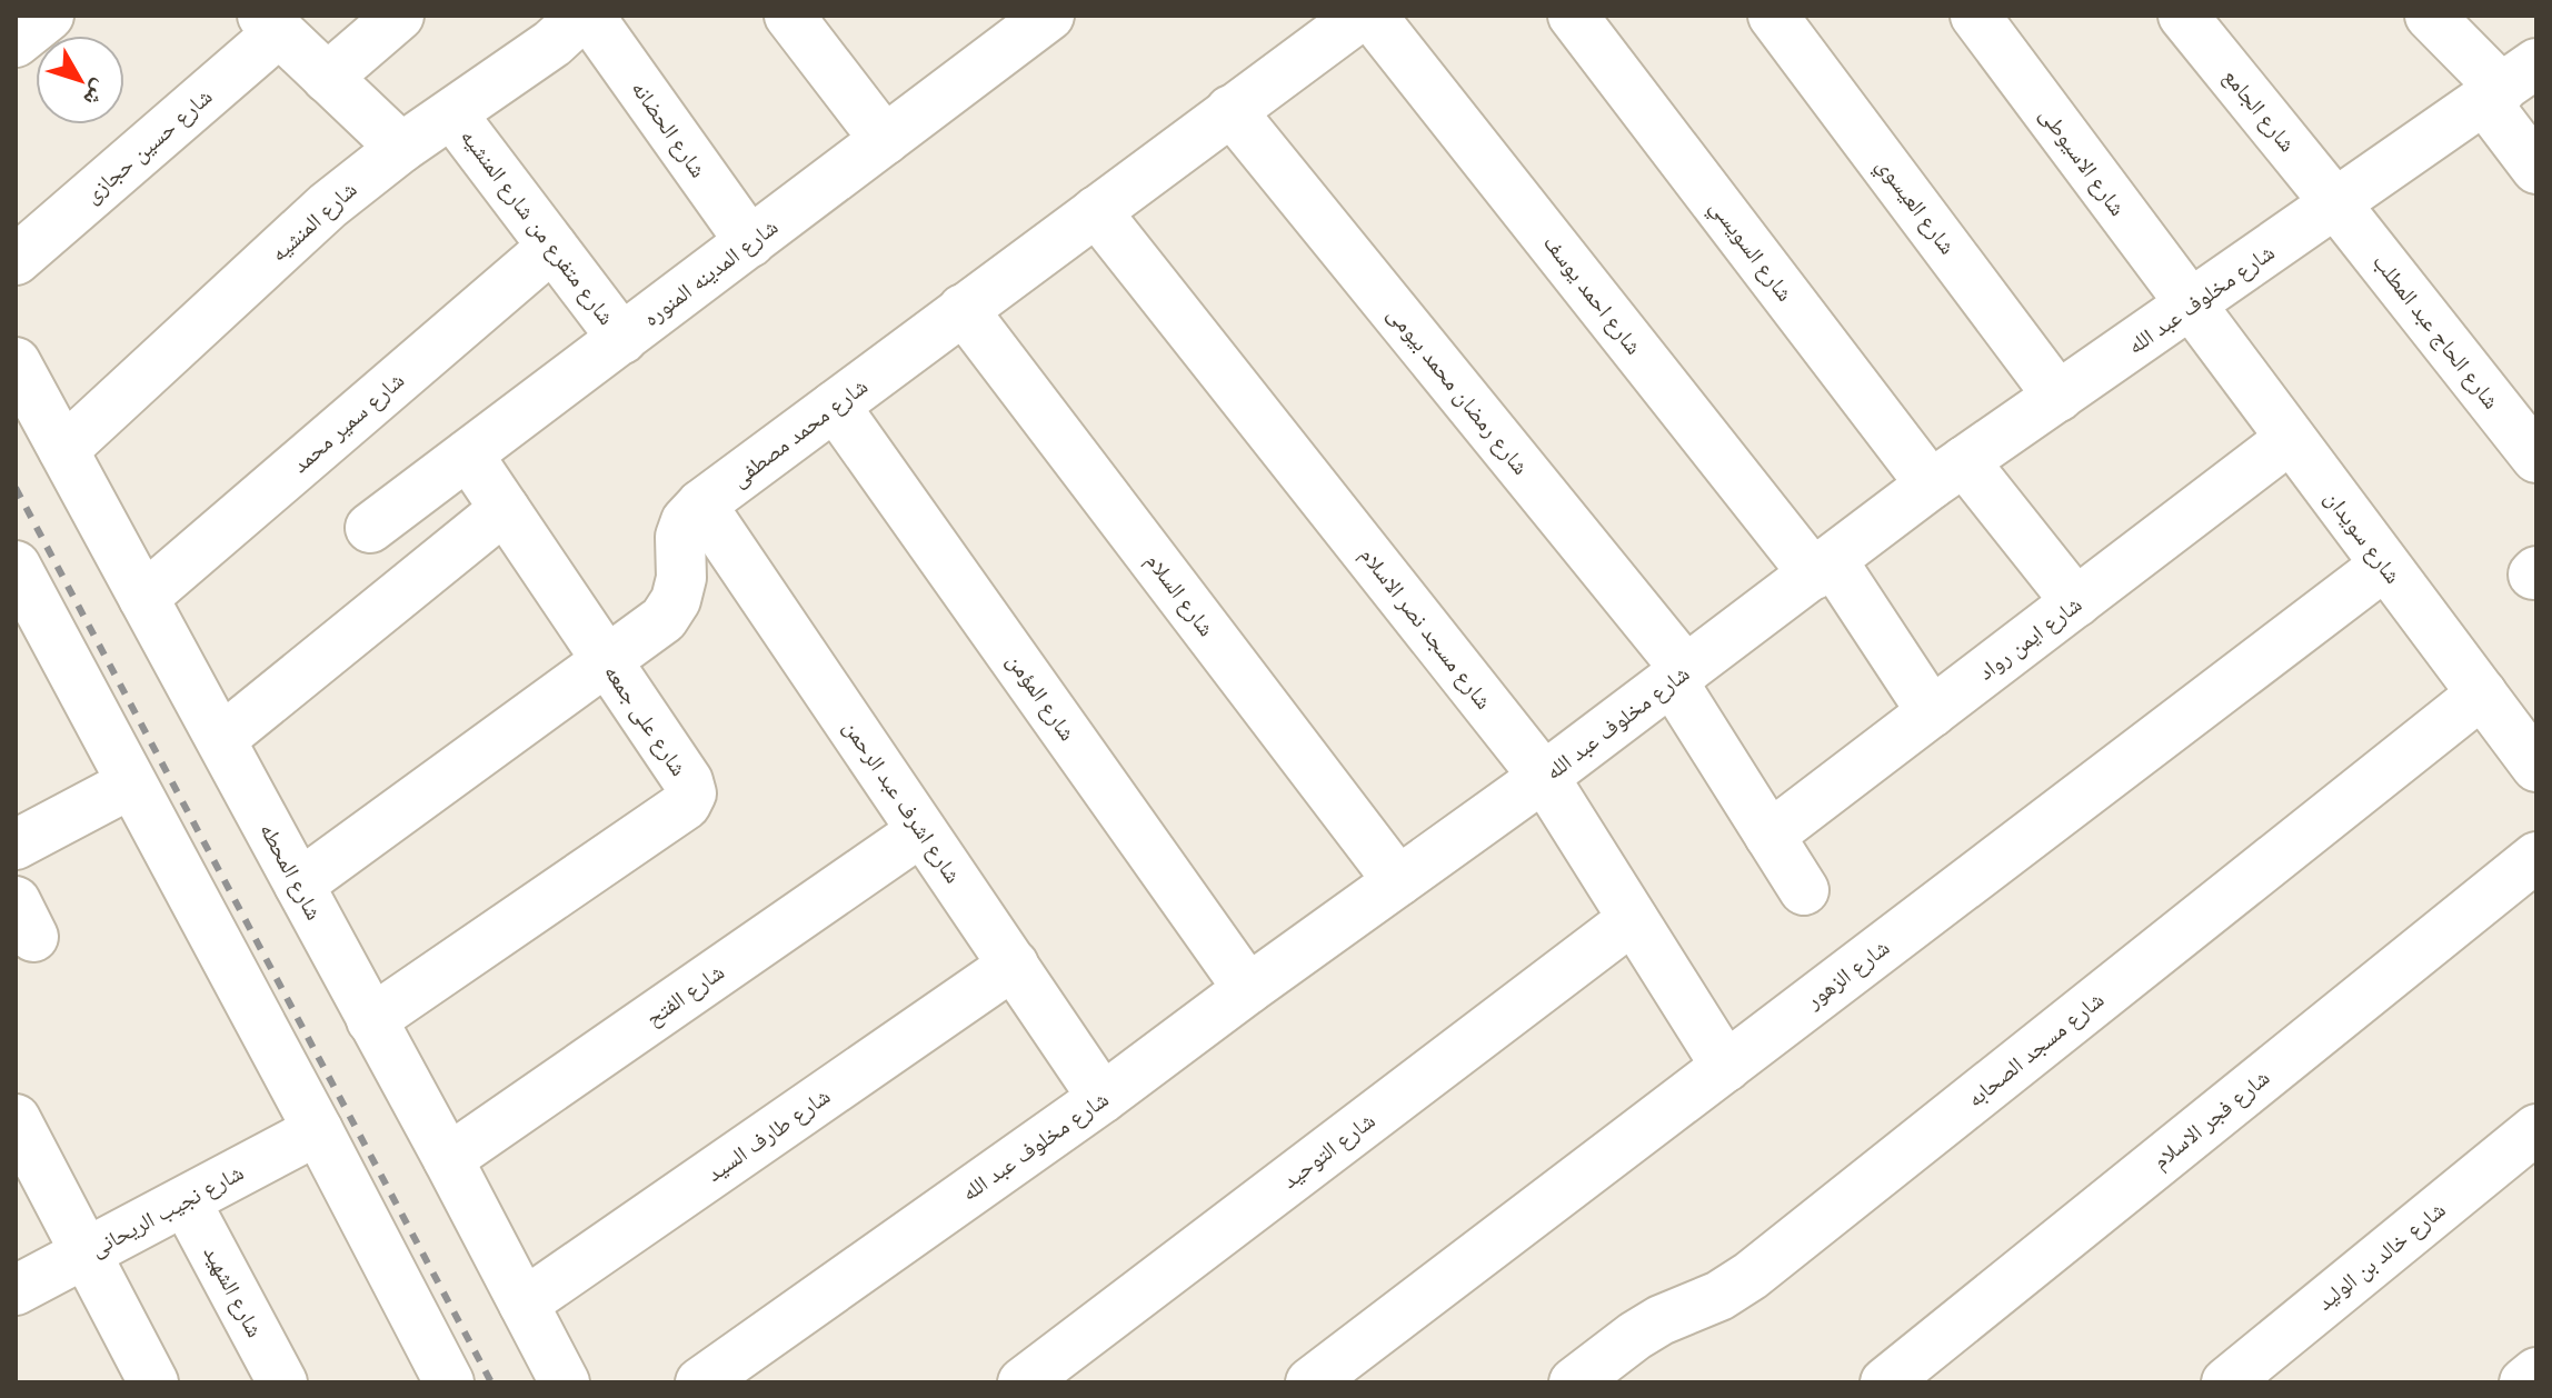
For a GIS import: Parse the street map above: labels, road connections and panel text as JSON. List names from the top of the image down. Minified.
{"streets":{"street":["شارع الجامع","شارع الحضانه","شارع حسين حجازى","شارع الاسيوطى","شارع العيسوي","شارع المنشيه","شارع متفرع من شارع المنشيه","شارع السويسي","شارع المدينه المنوره","شارع احمد يوسف","شارع مخلوف عبد الله","شارع الحاج عبد المطلب","شارع رمضان محمد بيومى","شارع سمير محمد","شارع محمد مصطفى","شارع سويدان","شارع السلام","شارع مسجد نصر الاسلام","شارع ايمن رواد","شارع المؤمن","شارع على جمعه","شارع اشرف عبد الرحمن","شارع المحطه","شارع الزهور","شارع الفتح","شارع مسجد الصحابه","شارع فجر الاسلام","شارع طارف السيد","شارع التوحيد","شارع نجيب الريحانى","شارع خالد بن الوليد","شارع الشهيد"]},"crossings":[["شارع الجامع","شارع مخلوف عبد الله"],["شارع الجامع","شارع الحاج عبد المطلب"],["شارع الحضانه","شارع المنشيه"],["شارع الحضانه","شارع المدينه المنوره"],["شارع الاسيوطى","شارع مخلوف عبد الله"],["شارع الاسيوطى","شارع سويدان"],["شارع العيسوي","شارع مخلوف عبد الله"],["شارع المنشيه","شارع متفرع من شارع المنشيه"],["شارع المنشيه","شارع المحطه"],["شارع متفرع من شارع المنشيه","شارع المدينه المنوره"],["شارع متفرع من شارع المنشيه","شارع سمير محمد"],["شارع السويسي","شارع مخلوف عبد الله"],["شارع السويسي","شارع ايمن رواد"],["شارع المدينه المنوره","شارع على جمعه"],["شارع احمد يوسف","شارع مخلوف عبد الله"],["شارع احمد يوسف","شارع ايمن رواد"],["شارع مخلوف عبد الله","شارع الحاج عبد المطلب"],["شارع مخلوف عبد الله","شارع رمضان محمد بيومى"],["شارع مخلوف عبد الله","شارع سويدان"],["شارع مخلوف عبد الله","شارع السلام"],["شارع مخلوف عبد الله","شارع مسجد نصر الاسلام"],["شارع مخلوف عبد الله","شارع المؤمن"],["شارع مخلوف عبد الله","شارع اشرف عبد الرحمن"],["شارع رمضان محمد بيومى","شارع محمد مصطفى"],["شارع رمضان محمد بيومى","شارع ايمن رواد"],["شارع سمير محمد","شارع المحطه"],["شارع محمد مصطفى","شارع السلام"],["شارع محمد مصطفى","شارع مسجد نصر الاسلام"],["شارع محمد مصطفى","شارع المؤمن"],["شارع محمد مصطفى","شارع على جمعه"],["شارع محمد مصطفى","شارع اشرف عبد الرحمن"],["شارع محمد مصطفى","شارع المحطه"],["شارع سويدان","شارع ايمن رواد"],["شارع سويدان","شارع الزهور"],["شارع سويدان","شارع مسجد الصحابه"],["شارع مسجد نصر الاسلام","شارع الزهور"],["شارع مسجد نصر الاسلام","شارع التوحيد"],["شارع على جمعه","شارع المحطه"],["شارع اشرف عبد الرحمن","شارع الفتح"],["شارع اشرف عبد الرحمن","شارع طارف السيد"],["شارع المحطه","شارع الفتح"],["شارع المحطه","شارع طارف السيد"],["شارع نجيب الريحانى","شارع الشهيد"]],"north":"bottom right"}
